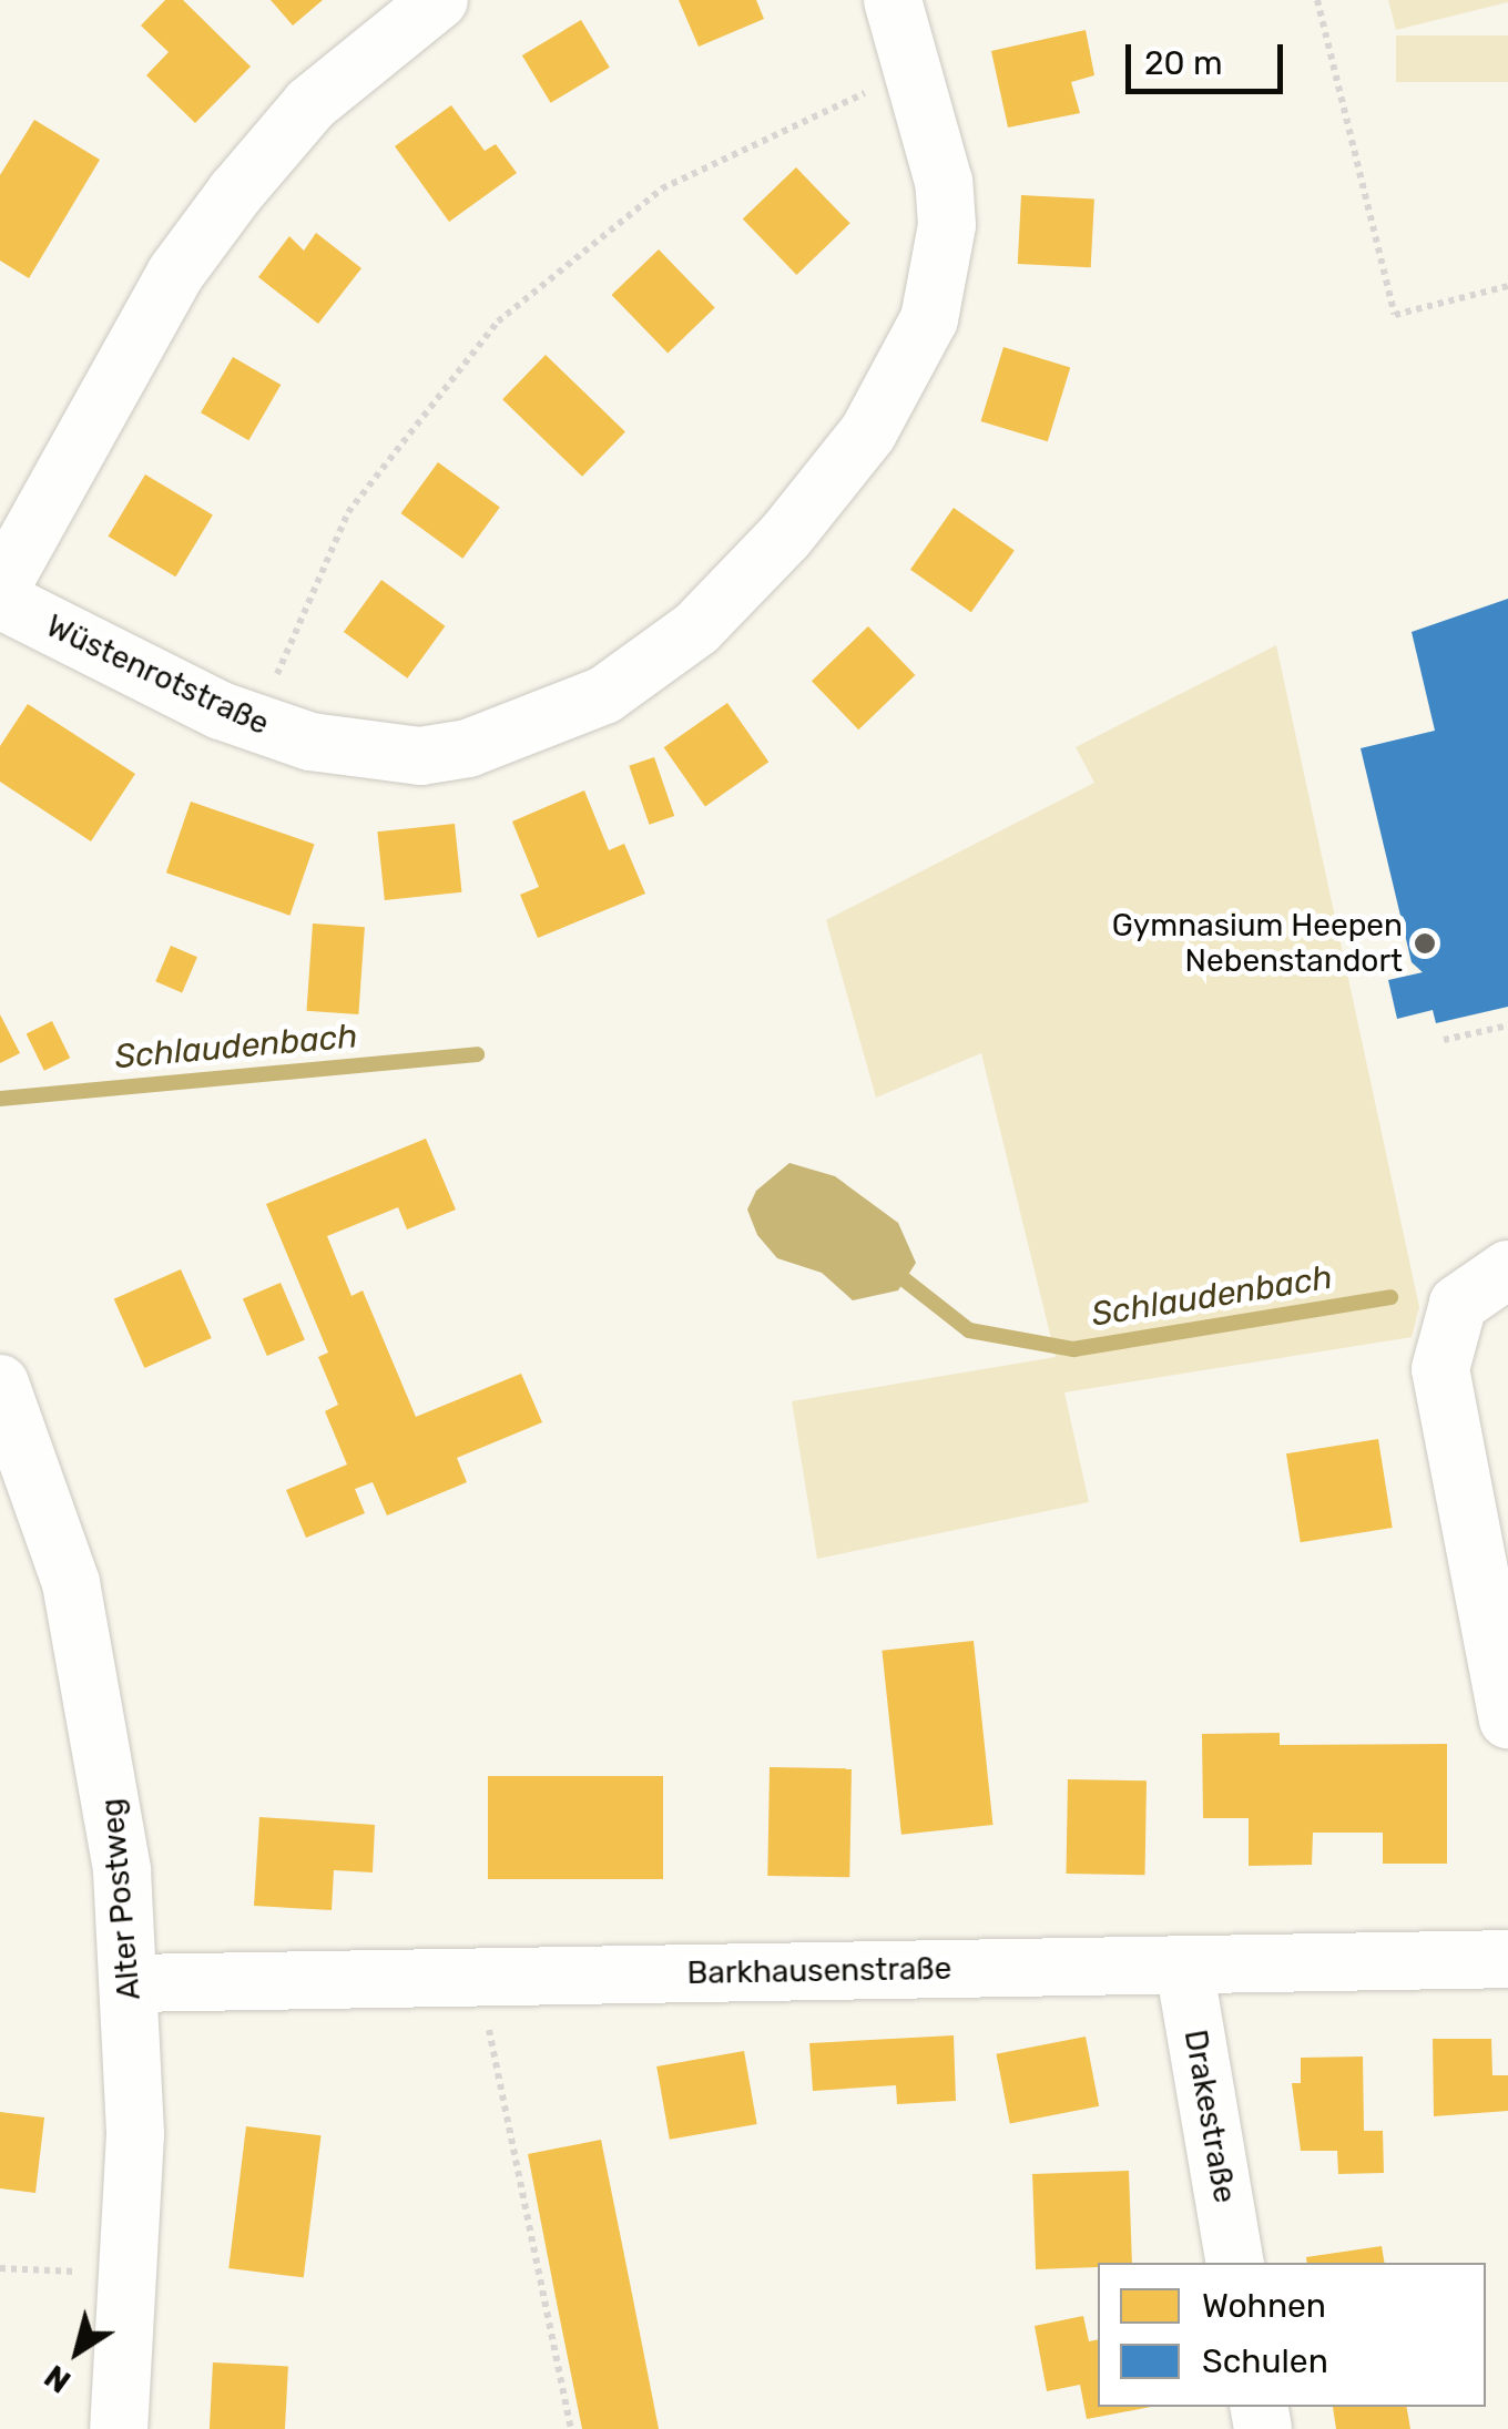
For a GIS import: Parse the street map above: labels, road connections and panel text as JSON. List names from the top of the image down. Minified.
{"streets":{"street":["Wüstenrotstraße","Alter Postweg","Barkhausenstraße","Drakestraße"]},"crossings":[["Alter Postweg","Barkhausenstraße"],["Barkhausenstraße","Drakestraße"]],"water":["Schlaudenbach"],"places":["Gymnasium Heepen Nebenstandort"],"legend":["Wohnen","Schulen"],"scale_bar":"20 m","north":"bottom left"}
